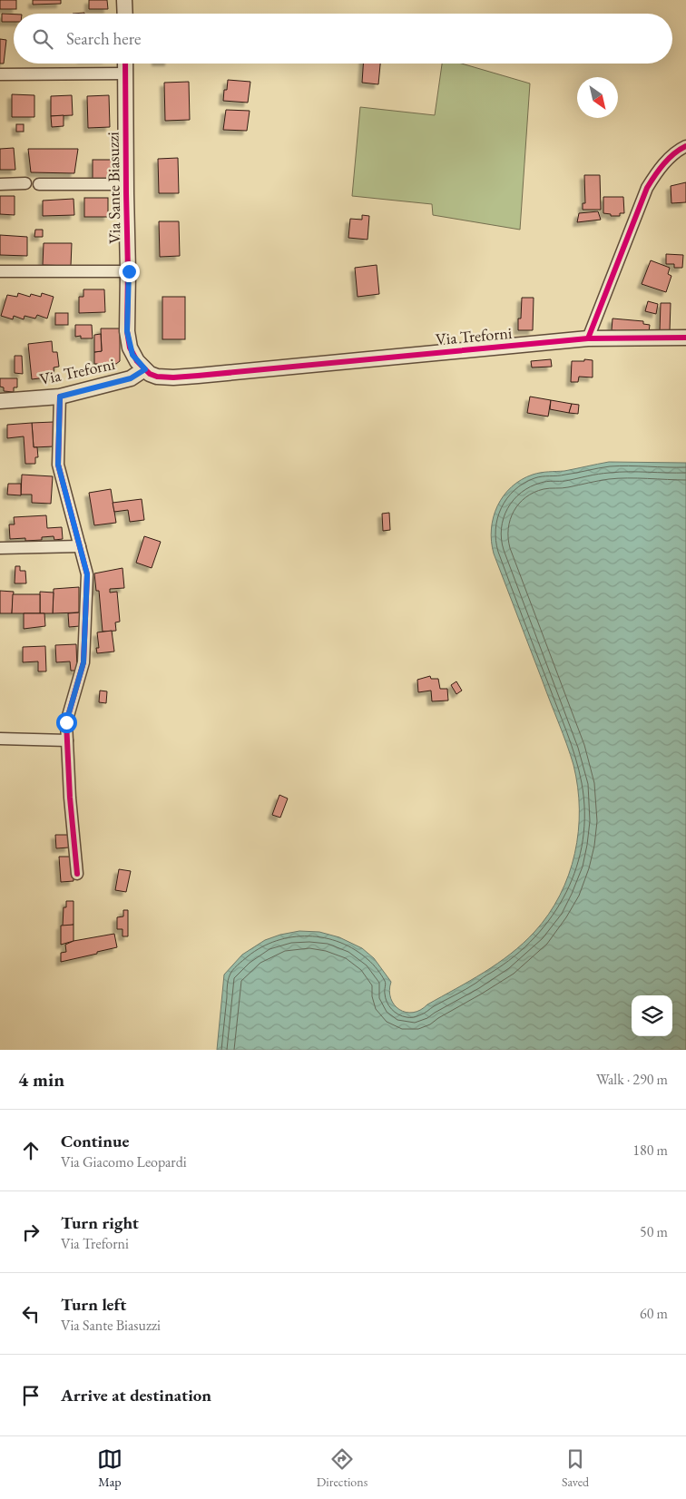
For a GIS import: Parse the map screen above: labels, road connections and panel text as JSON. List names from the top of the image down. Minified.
{"streets":{"street":["Via Sante Biasuzzi","Via Treforni"]},"crossings":[["Via Sante Biasuzzi","Via Treforni"]],"north":"bottom right","page":{"search":"Search here","heading":["4 min","Walk · 290 m"],"list":[["Continue","Via Giacomo Leopardi","180 m"],["Turn right","Via Treforni","50 m"],["Turn left","Via Sante Biasuzzi","60 m"],"Arrive at destination"],"nav":["Map","Directions","Saved"]}}
